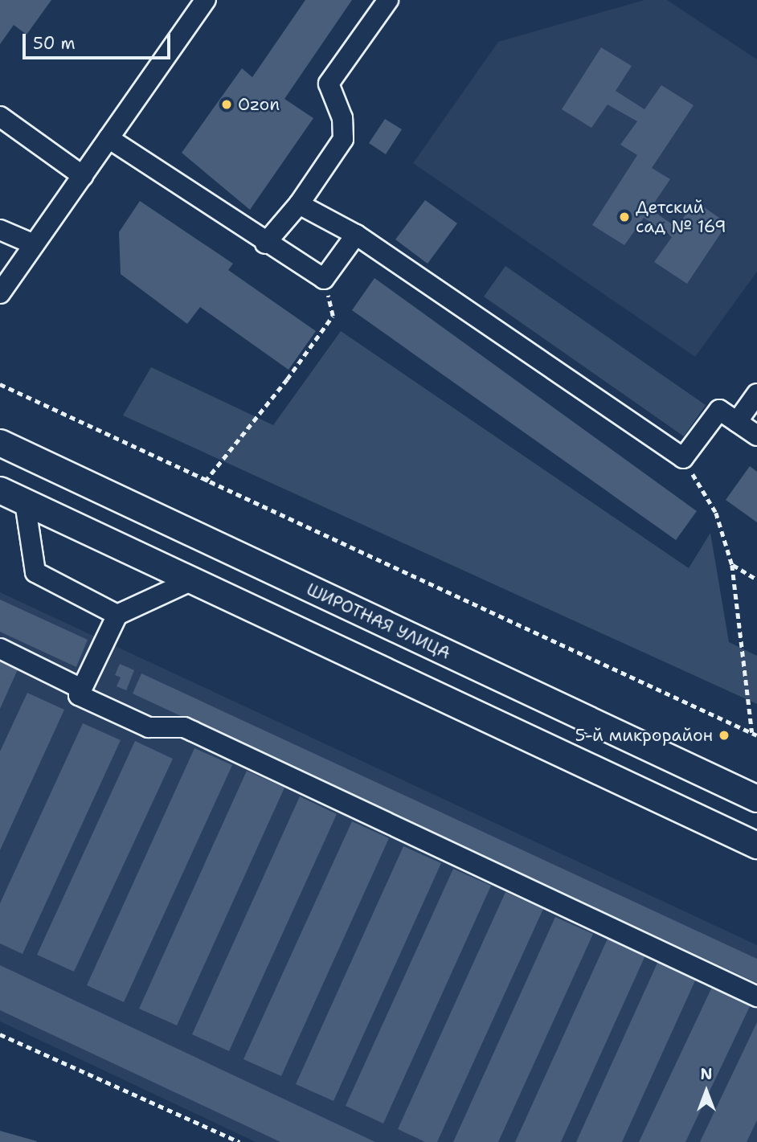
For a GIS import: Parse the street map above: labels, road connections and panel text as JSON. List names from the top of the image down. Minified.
{"streets":{"main road":["ШИРОТНАЯ УЛИЦА"]},"places":["Ozon","Детский сад № 169","5-й микрорайон"],"scale_bar":"50 m","north":"top"}
